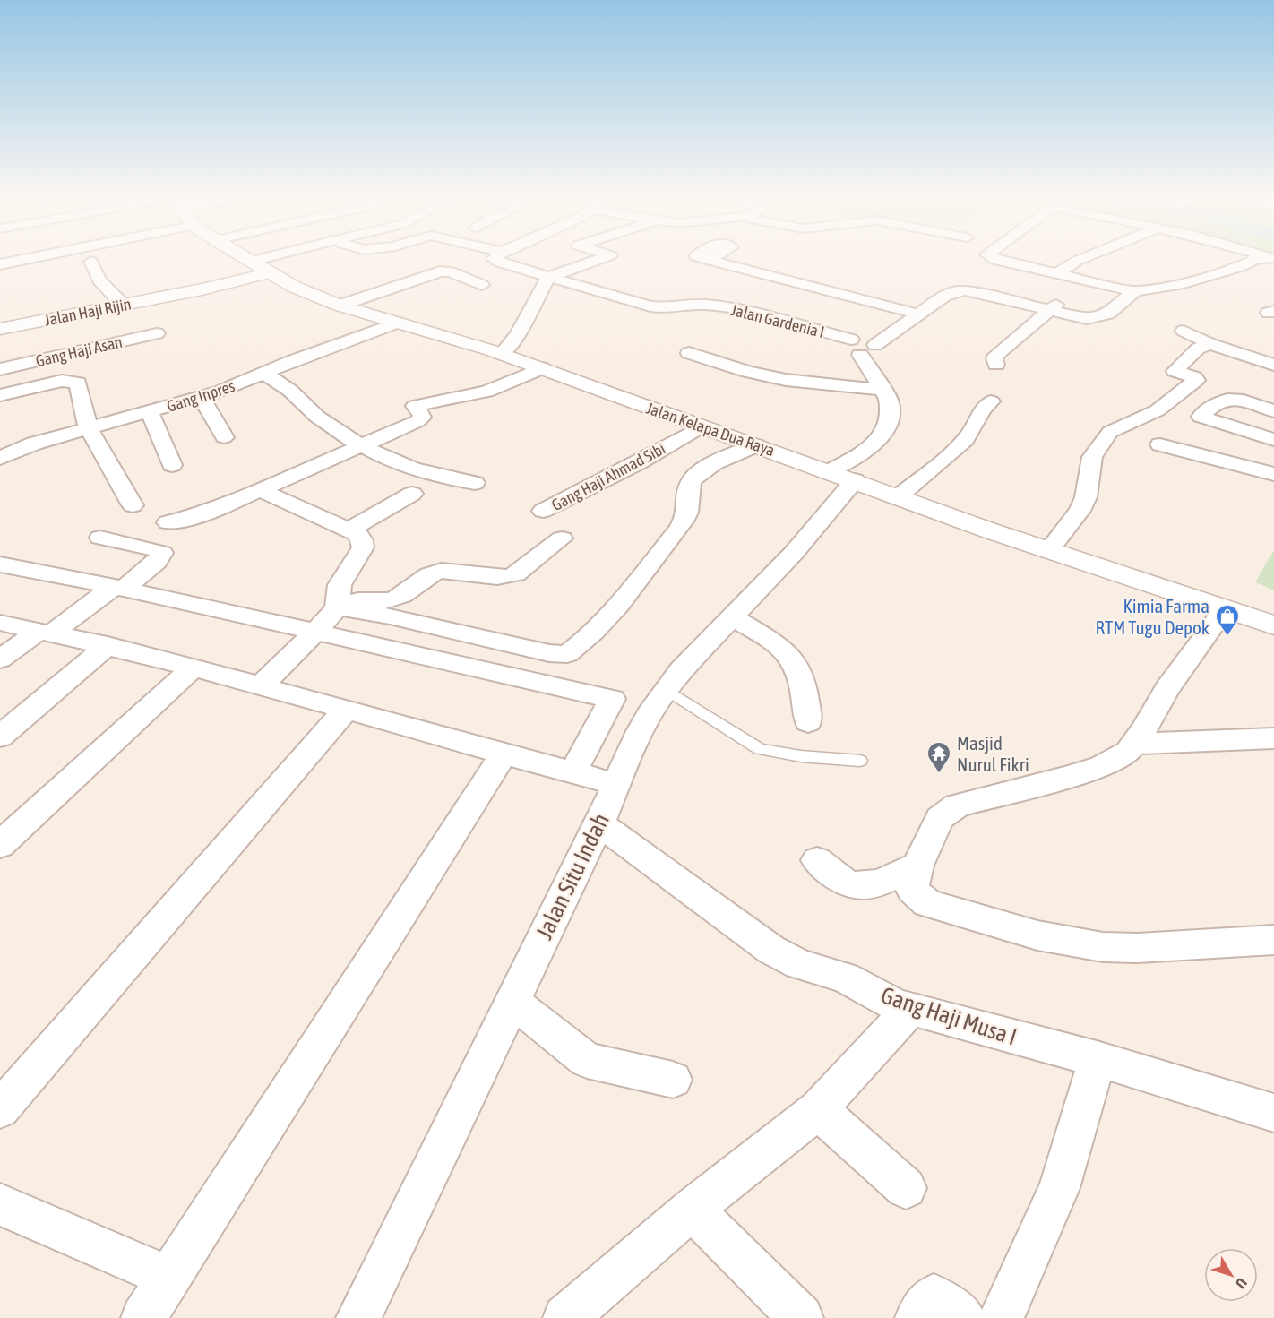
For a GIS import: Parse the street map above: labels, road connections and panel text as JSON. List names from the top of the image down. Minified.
{"streets":{"main road":["Jalan Haji Rijin","Jalan Kelapa Dua Raya"],"street":["Jalan Gardenia I","Gang Haji Asan","Gang Inpres","Gang Haji Ahmad Sibi","Jalan Situ Indah","Gang Haji Musa I"]},"crossings":[["Jalan Haji Rijin","Jalan Kelapa Dua Raya"],["Gang Inpres","Jalan Kelapa Dua Raya"],["Jalan Kelapa Dua Raya","Gang Haji Ahmad Sibi"],["Jalan Kelapa Dua Raya","Jalan Situ Indah"],["Jalan Situ Indah","Gang Haji Musa I"]],"places":{"shop":["Kimia Farma RTM Tugu Depok"],"temple":["Masjid Nurul Fikri"]},"north":"bottom right"}
